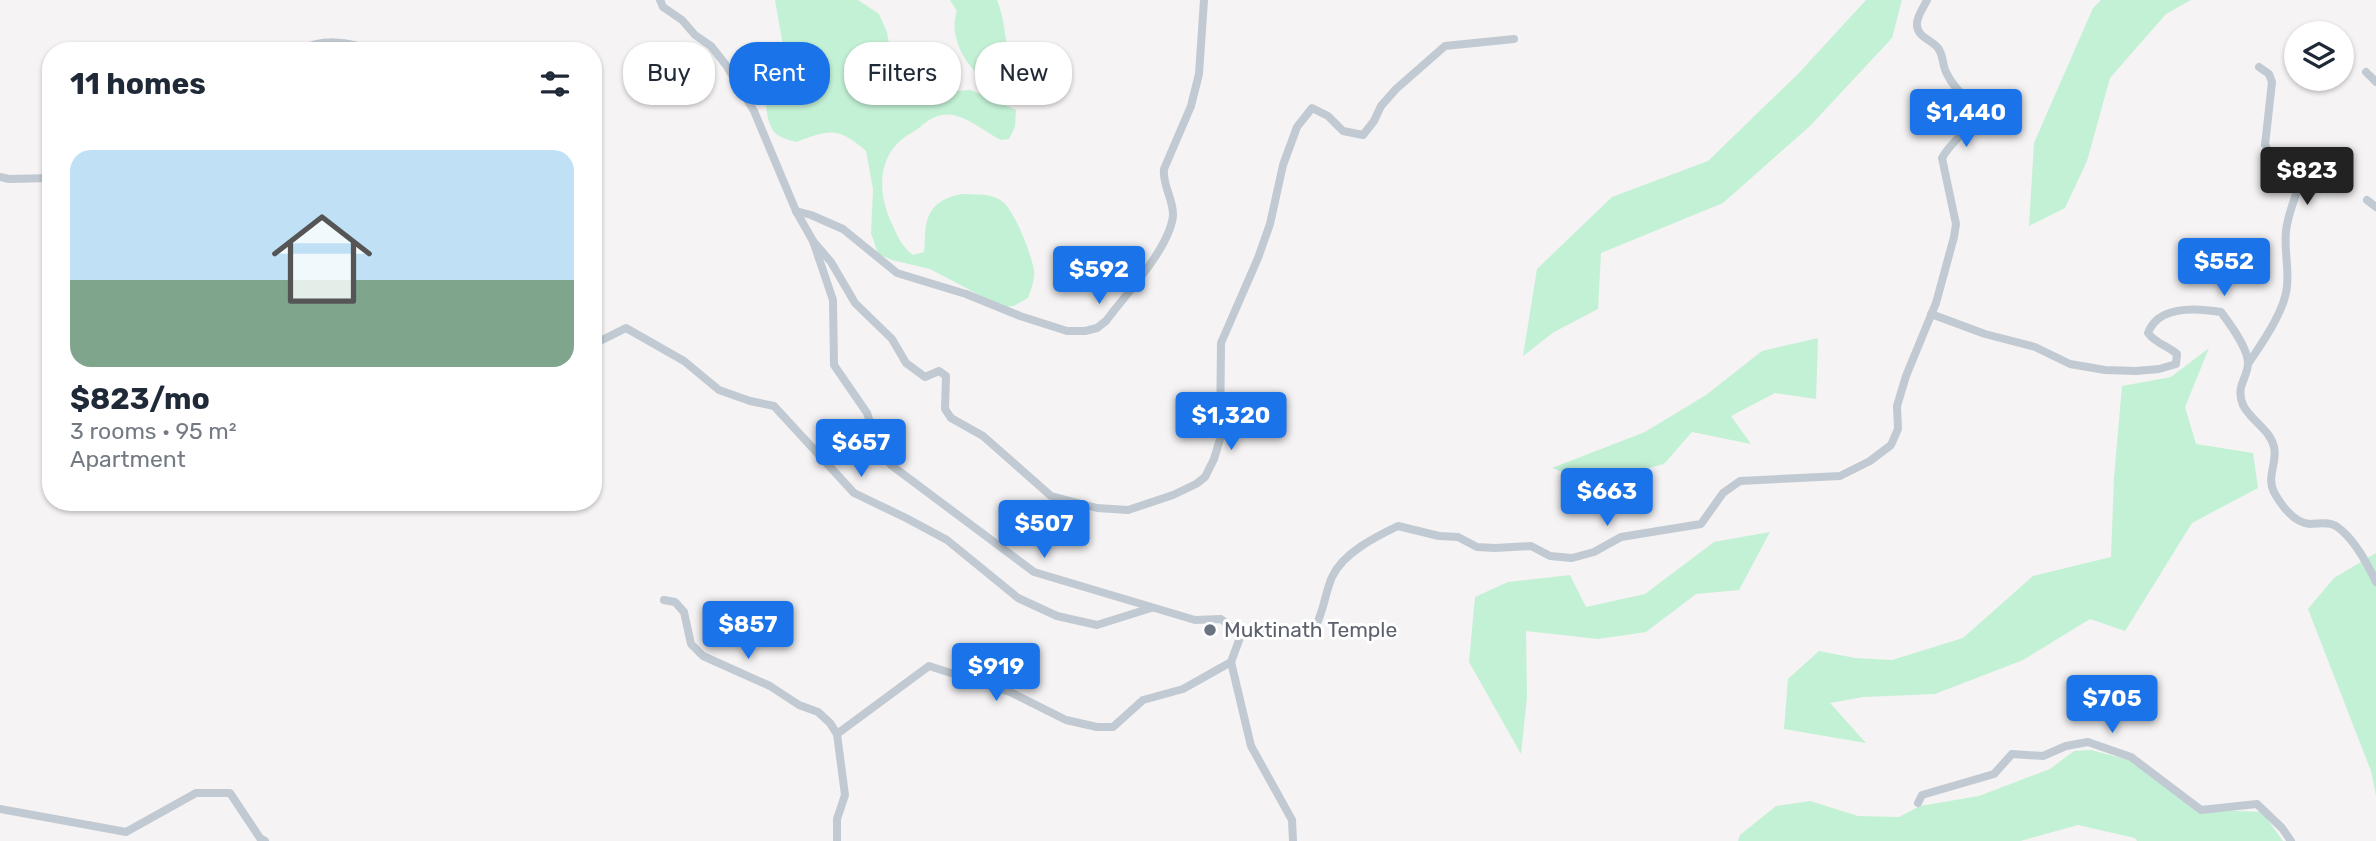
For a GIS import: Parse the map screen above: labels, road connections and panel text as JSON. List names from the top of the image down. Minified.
{"places":["Muktinath Temple"],"page":{"chip":["Buy","Rent","Filters","New"],"heading":"11 homes","price":["$1,440","$823","$552","$592","$1,320","$657","$663","$507","$857","$919","$705"],"list":[{"name":"$823/mo","note":"3 rooms · 95 m² · Apartment"}]}}
